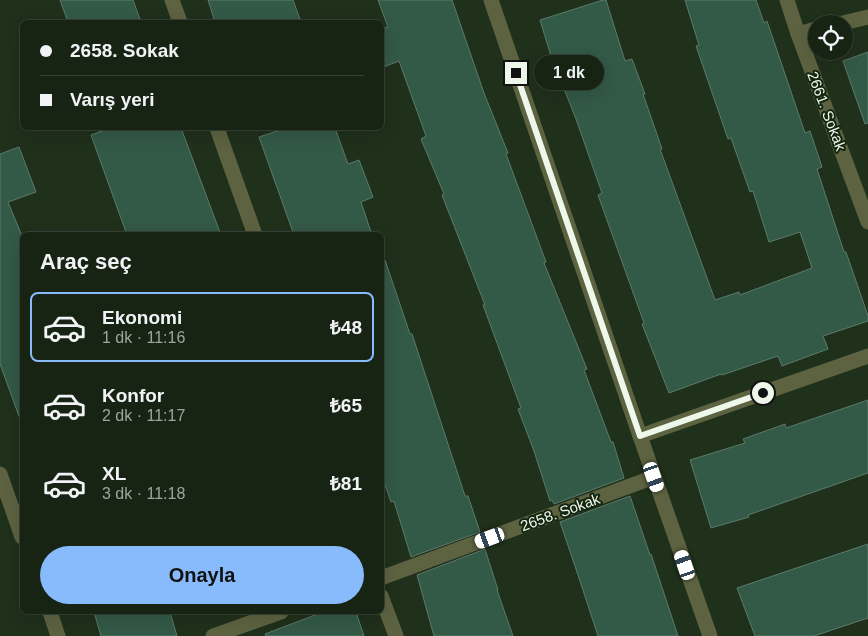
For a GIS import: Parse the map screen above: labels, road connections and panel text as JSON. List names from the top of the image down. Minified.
{"streets":{"street":["2661. Sokak","2658. Sokak"]},"page":{"banner":["2658. Sokak","Varış yeri"],"bubble":"1 dk","heading":"Araç seç","list":[{"name":"Ekonomi","note":"1 dk · 11:16","value":"₺48"},{"name":"Konfor","note":"2 dk · 11:17","value":"₺65"},{"name":"XL","note":"3 dk · 11:18","value":"₺81"}],"buttons":"Onayla"}}
